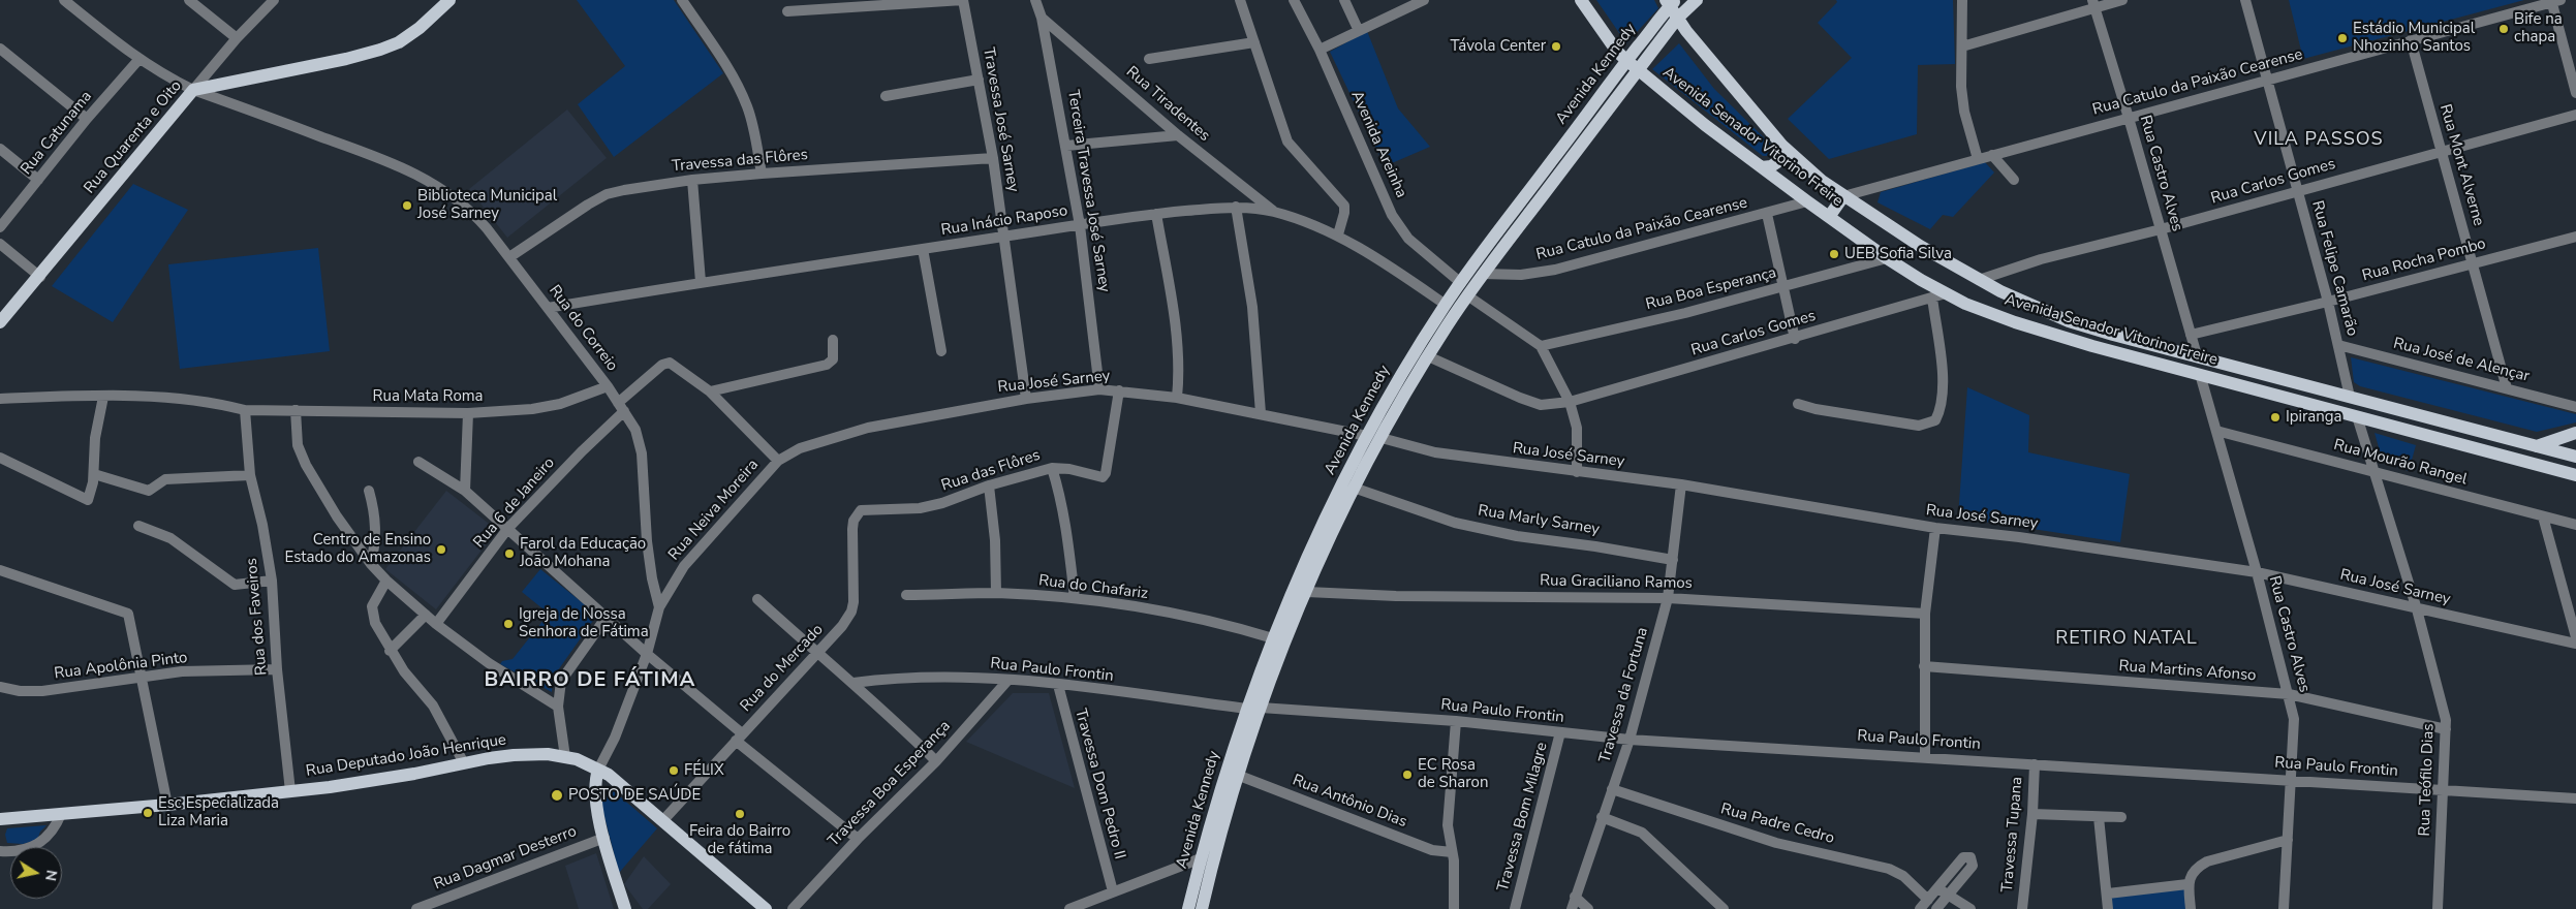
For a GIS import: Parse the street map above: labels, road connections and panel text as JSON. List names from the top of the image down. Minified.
{"streets":{"main road":["Avenida Kennedy","Rua Quarenta e Oito","Avenida Senador Vitorino Freire","Rua Deputado João Henrique"],"street":["Rua Catulo da Paixão Cearense","Rua Tiradentes","Travessa José Sarney","Rua Catunama","Avenida Areinha","Travessa das Flôres","Rua Mont Alverne","Rua Castro Alves","Rua Carlos Gomes","Terceira Travessa José Sarney","Rua Inácio Raposo","Rua Rocha Pombo","Rua Felipe Camarão","Rua Boa Esperança","Rua do Correio","Rua José de Alençar","Rua José Sarney","Rua Mata Roma","Rua Mourão Rangel","Rua das Flôres","Rua 6 de Janeiro","Rua Neiva Moreira","Rua Marly Sarney","Rua Graciliano Ramos","Rua do Chafariz","Rua dos Faveiros","Rua Apolônia Pinto","Rua do Mercado","Rua Paulo Frontin","Rua Martins Afonso","Travessa da Fortuna","Rua Teófilo Dias","Travessa Boa Esperança","Travessa Dom Pedro II","Rua Antônio Dias","Travessa Bom Milagre","Rua Padre Cedro","Travessa Tupana","Rua Dagmar Desterro"]},"crossings":[["Avenida Kennedy","Rua Catulo da Paixão Cearense"],["Avenida Kennedy","Avenida Senador Vitorino Freire"],["Avenida Kennedy","Avenida Areinha"],["Avenida Kennedy","Rua Carlos Gomes"],["Avenida Kennedy","Rua Inácio Raposo"],["Avenida Kennedy","Rua José Sarney"],["Avenida Kennedy","Rua Marly Sarney"],["Avenida Kennedy","Rua Graciliano Ramos"],["Avenida Kennedy","Rua do Chafariz"],["Avenida Kennedy","Rua Paulo Frontin"],["Avenida Kennedy","Rua Antônio Dias"],["Rua Catulo da Paixão Cearense","Avenida Senador Vitorino Freire"],["Rua Catulo da Paixão Cearense","Rua Mont Alverne"],["Rua Catulo da Paixão Cearense","Rua Castro Alves"],["Rua Catulo da Paixão Cearense","Rua Felipe Camarão"],["Rua Tiradentes","Terceira Travessa José Sarney"],["Rua Tiradentes","Rua Inácio Raposo"],["Travessa José Sarney","Travessa das Flôres"],["Travessa José Sarney","Rua Inácio Raposo"],["Travessa José Sarney","Rua José Sarney"],["Rua Catunama","Rua do Correio"],["Rua Quarenta e Oito","Rua do Correio"],["Avenida Senador Vitorino Freire","Rua Castro Alves"],["Avenida Senador Vitorino Freire","Rua Carlos Gomes"],["Avenida Senador Vitorino Freire","Rua Felipe Camarão"],["Avenida Senador Vitorino Freire","Rua Boa Esperança"],["Avenida Senador Vitorino Freire","Rua Teófilo Dias"],["Travessa das Flôres","Rua do Correio"],["Rua Mont Alverne","Rua Carlos Gomes"],["Rua Mont Alverne","Rua Rocha Pombo"],["Rua Mont Alverne","Rua José de Alençar"],["Rua Castro Alves","Rua Carlos Gomes"],["Rua Castro Alves","Rua Rocha Pombo"],["Rua Castro Alves","Rua José Sarney"],["Rua Castro Alves","Rua Mourão Rangel"],["Rua Castro Alves","Rua Paulo Frontin"],["Rua Castro Alves","Rua Martins Afonso"],["Rua Carlos Gomes","Rua Felipe Camarão"],["Terceira Travessa José Sarney","Rua Inácio Raposo"],["Terceira Travessa José Sarney","Rua José Sarney"],["Rua Inácio Raposo","Rua do Correio"],["Rua Rocha Pombo","Rua Felipe Camarão"],["Rua Felipe Camarão","Rua José de Alençar"],["Rua do Correio","Rua Mata Roma"],["Rua do Correio","Rua 6 de Janeiro"],["Rua do Correio","Rua Neiva Moreira"],["Rua do Correio","Rua Deputado João Henrique"],["Rua José Sarney","Rua das Flôres"],["Rua José Sarney","Rua Neiva Moreira"],["Rua José Sarney","Travessa da Fortuna"],["Rua José Sarney","Rua Teófilo Dias"],["Rua Mata Roma","Rua dos Faveiros"],["Rua Mourão Rangel","Rua Teófilo Dias"],["Rua das Flôres","Rua do Mercado"],["Rua Marly Sarney","Travessa da Fortuna"],["Rua Graciliano Ramos","Travessa da Fortuna"],["Rua dos Faveiros","Rua Apolônia Pinto"],["Rua dos Faveiros","Rua Deputado João Henrique"],["Rua do Mercado","Rua Deputado João Henrique"],["Rua Paulo Frontin","Travessa da Fortuna"],["Rua Paulo Frontin","Rua Teófilo Dias"],["Rua Paulo Frontin","Travessa Boa Esperança"],["Rua Paulo Frontin","Travessa Dom Pedro II"],["Rua Paulo Frontin","Travessa Bom Milagre"],["Rua Paulo Frontin","Travessa Tupana"],["Rua Martins Afonso","Rua Teófilo Dias"],["Travessa da Fortuna","Rua Padre Cedro"]],"districts":["VILA PASSOS","RETIRO NATAL","BAIRRO DE FÁTIMA"],"places":["Bife na chapa","Estádio Municipal Nhozinho Santos","Távola Center","Biblioteca Municipal José Sarney","UEB Sofia Silva","Ipiranga","Centro de Ensino Estado do Amazonas","Farol da Educação João Mohana","Igreja de Nossa Senhora de Fátima","FÉLIX","EC Rosa de Sharon","POSTO DE SAÚDE","Esc Especializada Liza Maria","Feira do Bairro de fátima"],"north":"right"}
